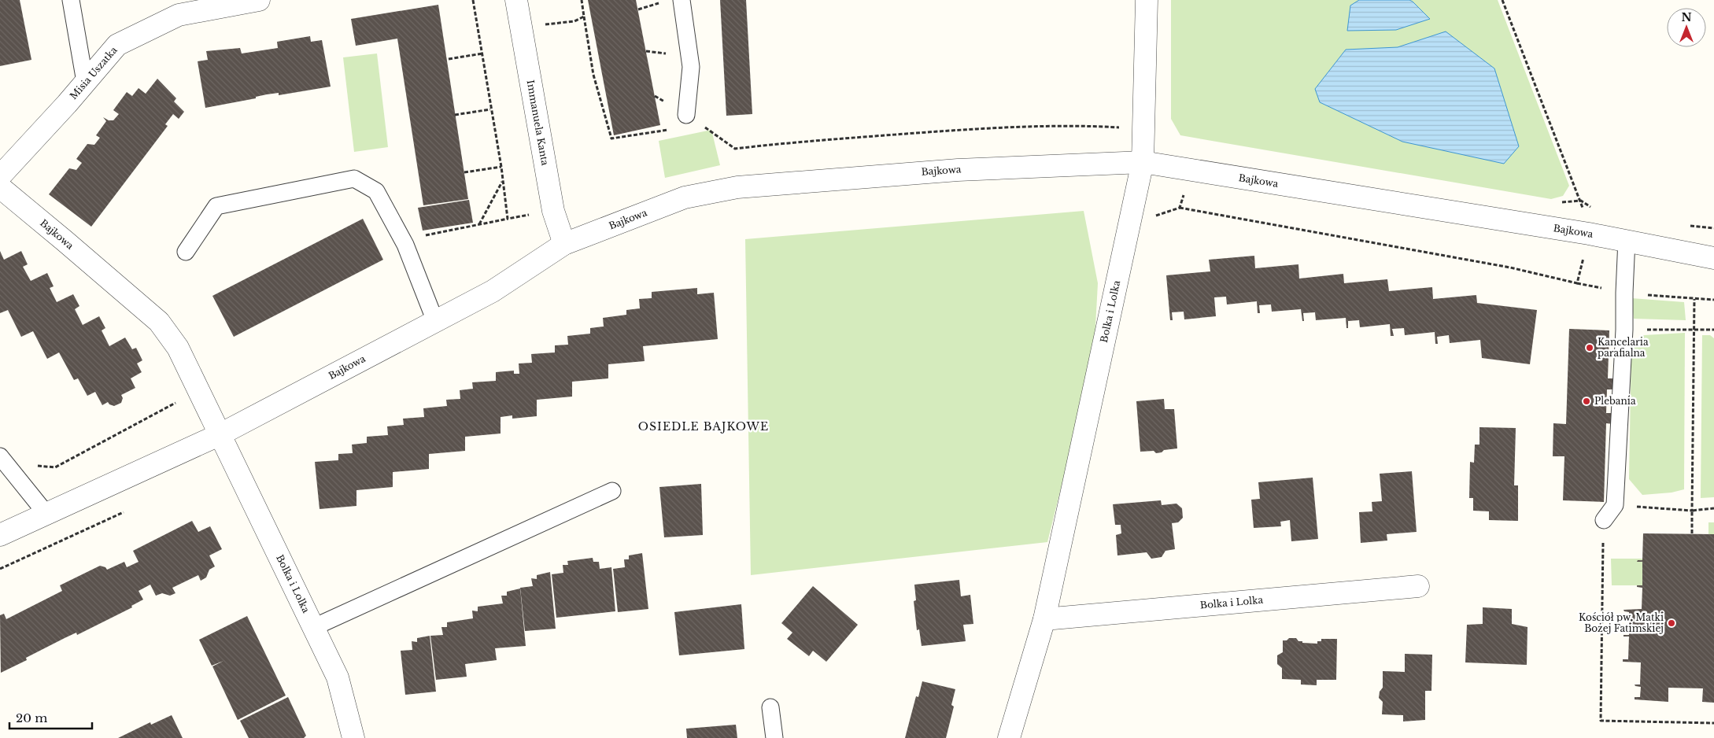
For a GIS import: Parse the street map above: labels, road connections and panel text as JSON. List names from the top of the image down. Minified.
{"streets":{"street":["Misia Uszatka","Immanuela Kanta","Bajkowa","Bolka i Lolka"]},"crossings":[["Immanuela Kanta","Bajkowa"],["Bajkowa","Bolka i Lolka"]],"districts":["OSIEDLE BAJKOWE"],"places":["Kancelaria parafialna","Plebania","Kościół pw. Matki Bożej Fatimskiej"],"scale_bar":"20 m","north":"top"}
